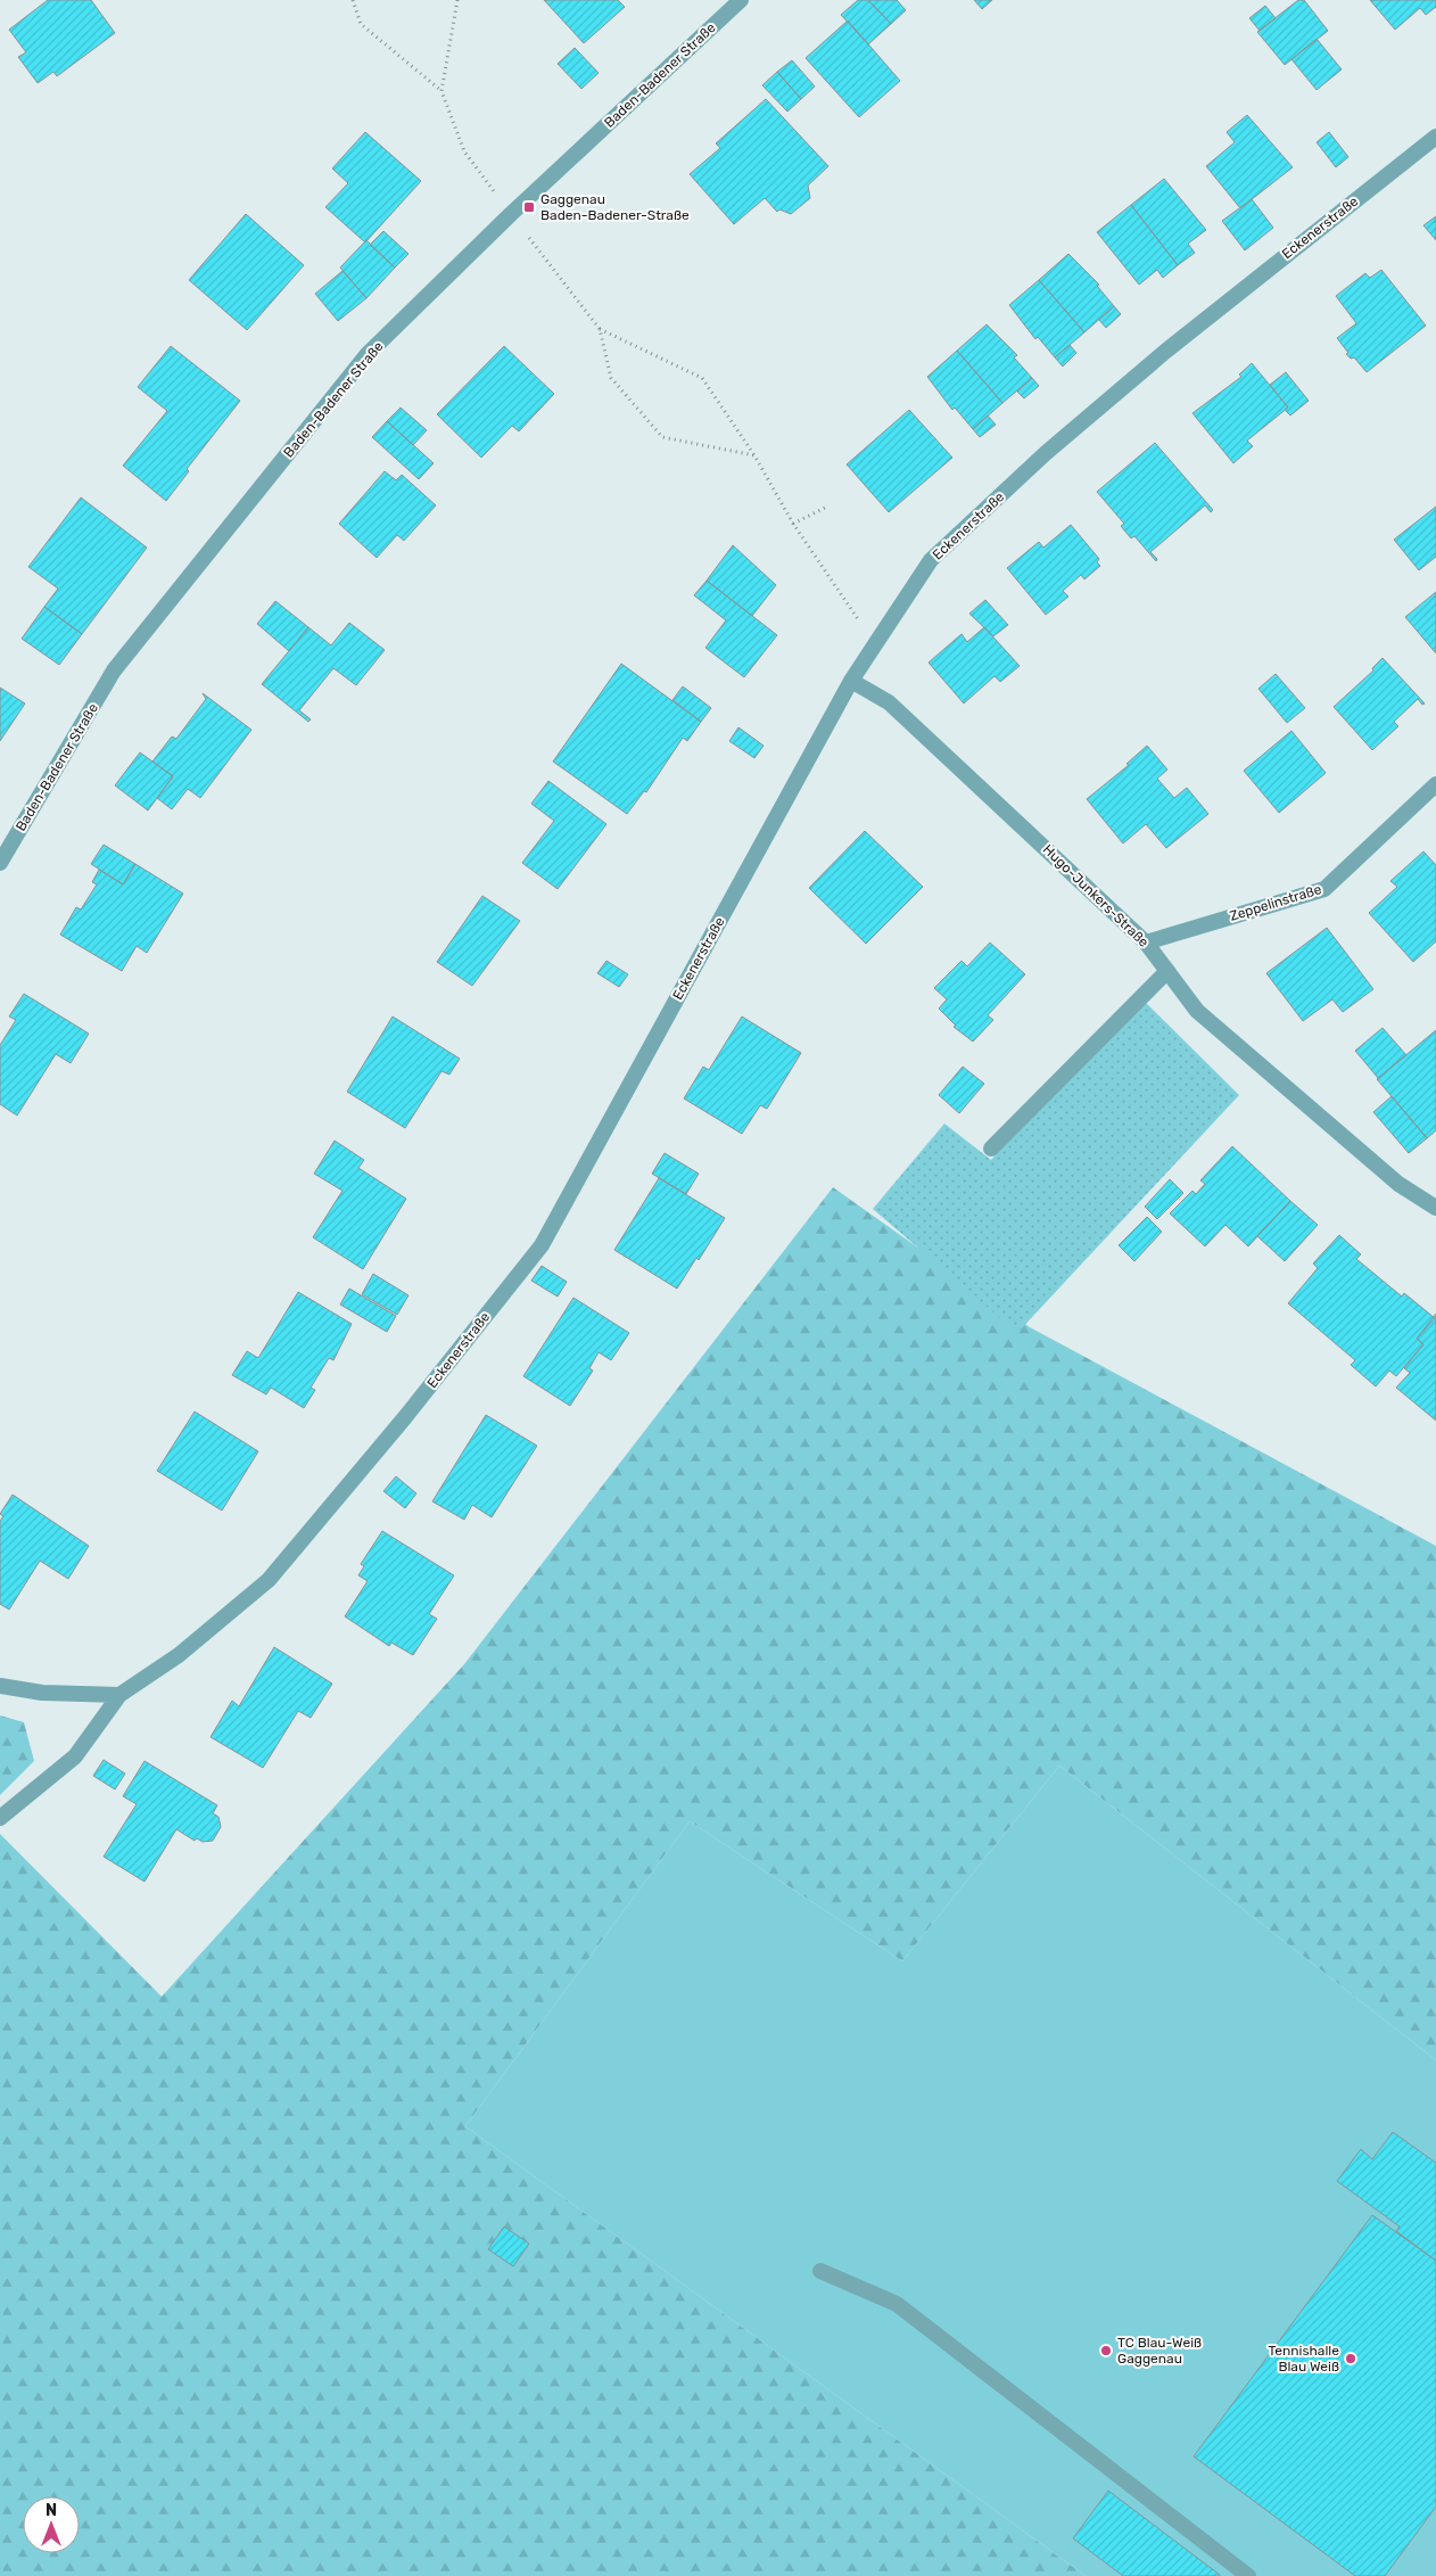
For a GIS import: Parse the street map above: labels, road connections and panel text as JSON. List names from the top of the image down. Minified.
{"streets":{"street":["Baden-Badener Straße","Eckenerstraße","Hugo-Junkers-Straße","Zeppelinstraße"]},"crossings":[["Eckenerstraße","Hugo-Junkers-Straße"],["Hugo-Junkers-Straße","Zeppelinstraße"]],"places":{"transit":["Gaggenau Baden-Badener-Straße"],"other":["TC Blau-Weiß Gaggenau","Tennishalle Blau Weiß"]},"north":"top"}
